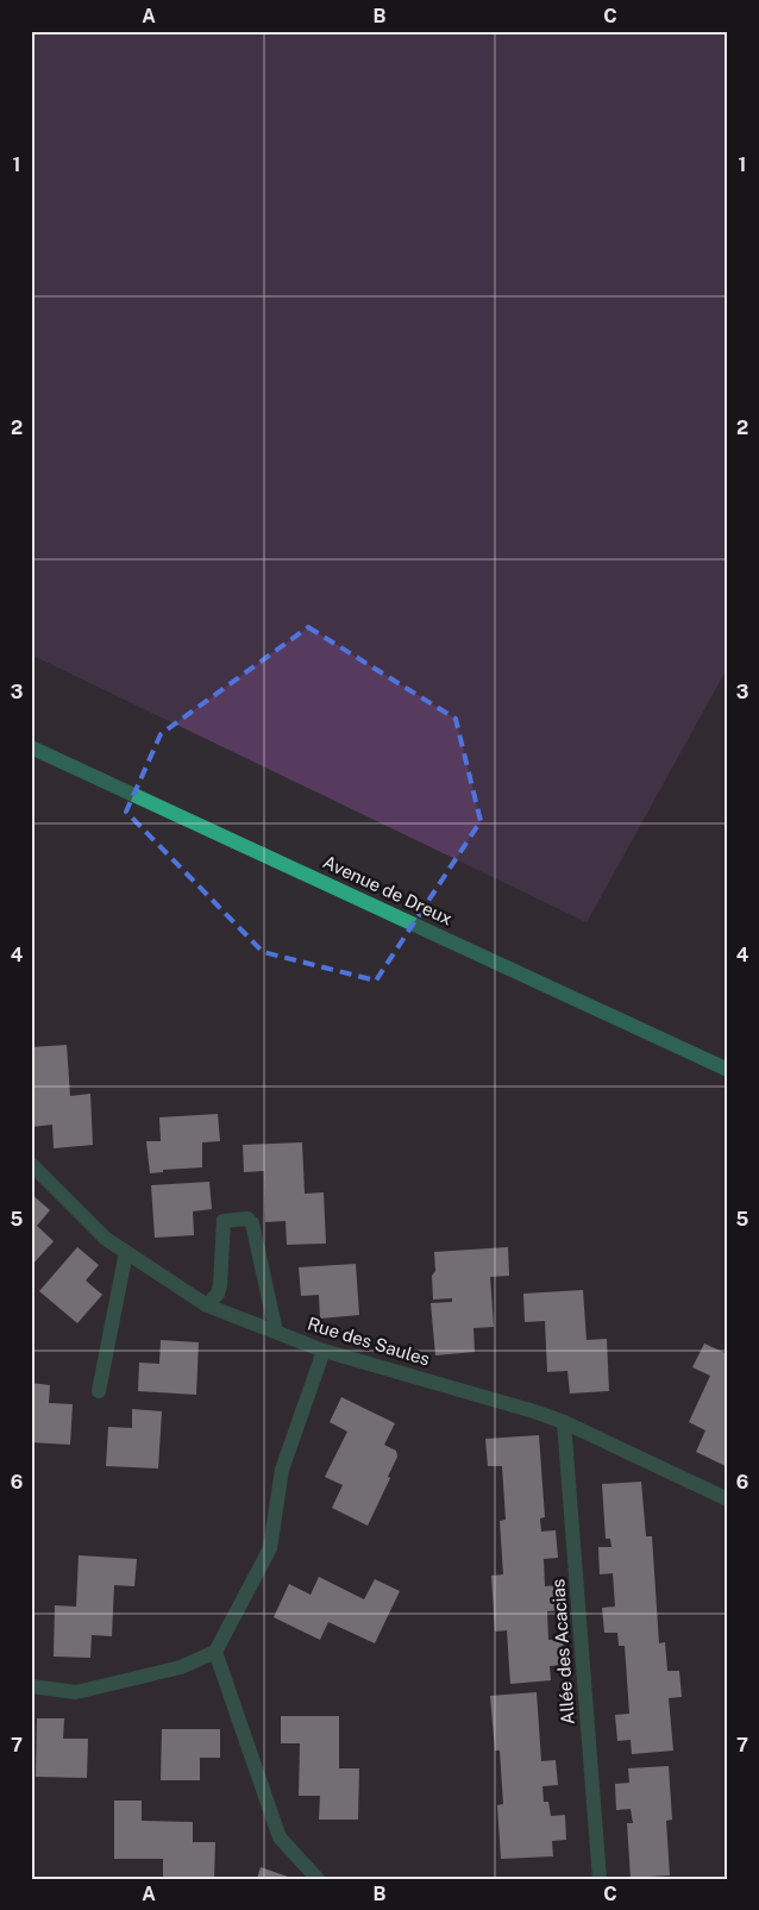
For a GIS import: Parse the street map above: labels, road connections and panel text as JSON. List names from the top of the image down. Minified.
{"streets":{"main road":["Avenue de Dreux"],"street":["Rue des Saules","Allée des Acacias"]},"crossings":[["Rue des Saules","Allée des Acacias"]],"grid":{"columns":["A","B","C"],"rows":["1","2","3","4","5","6","7"]}}
